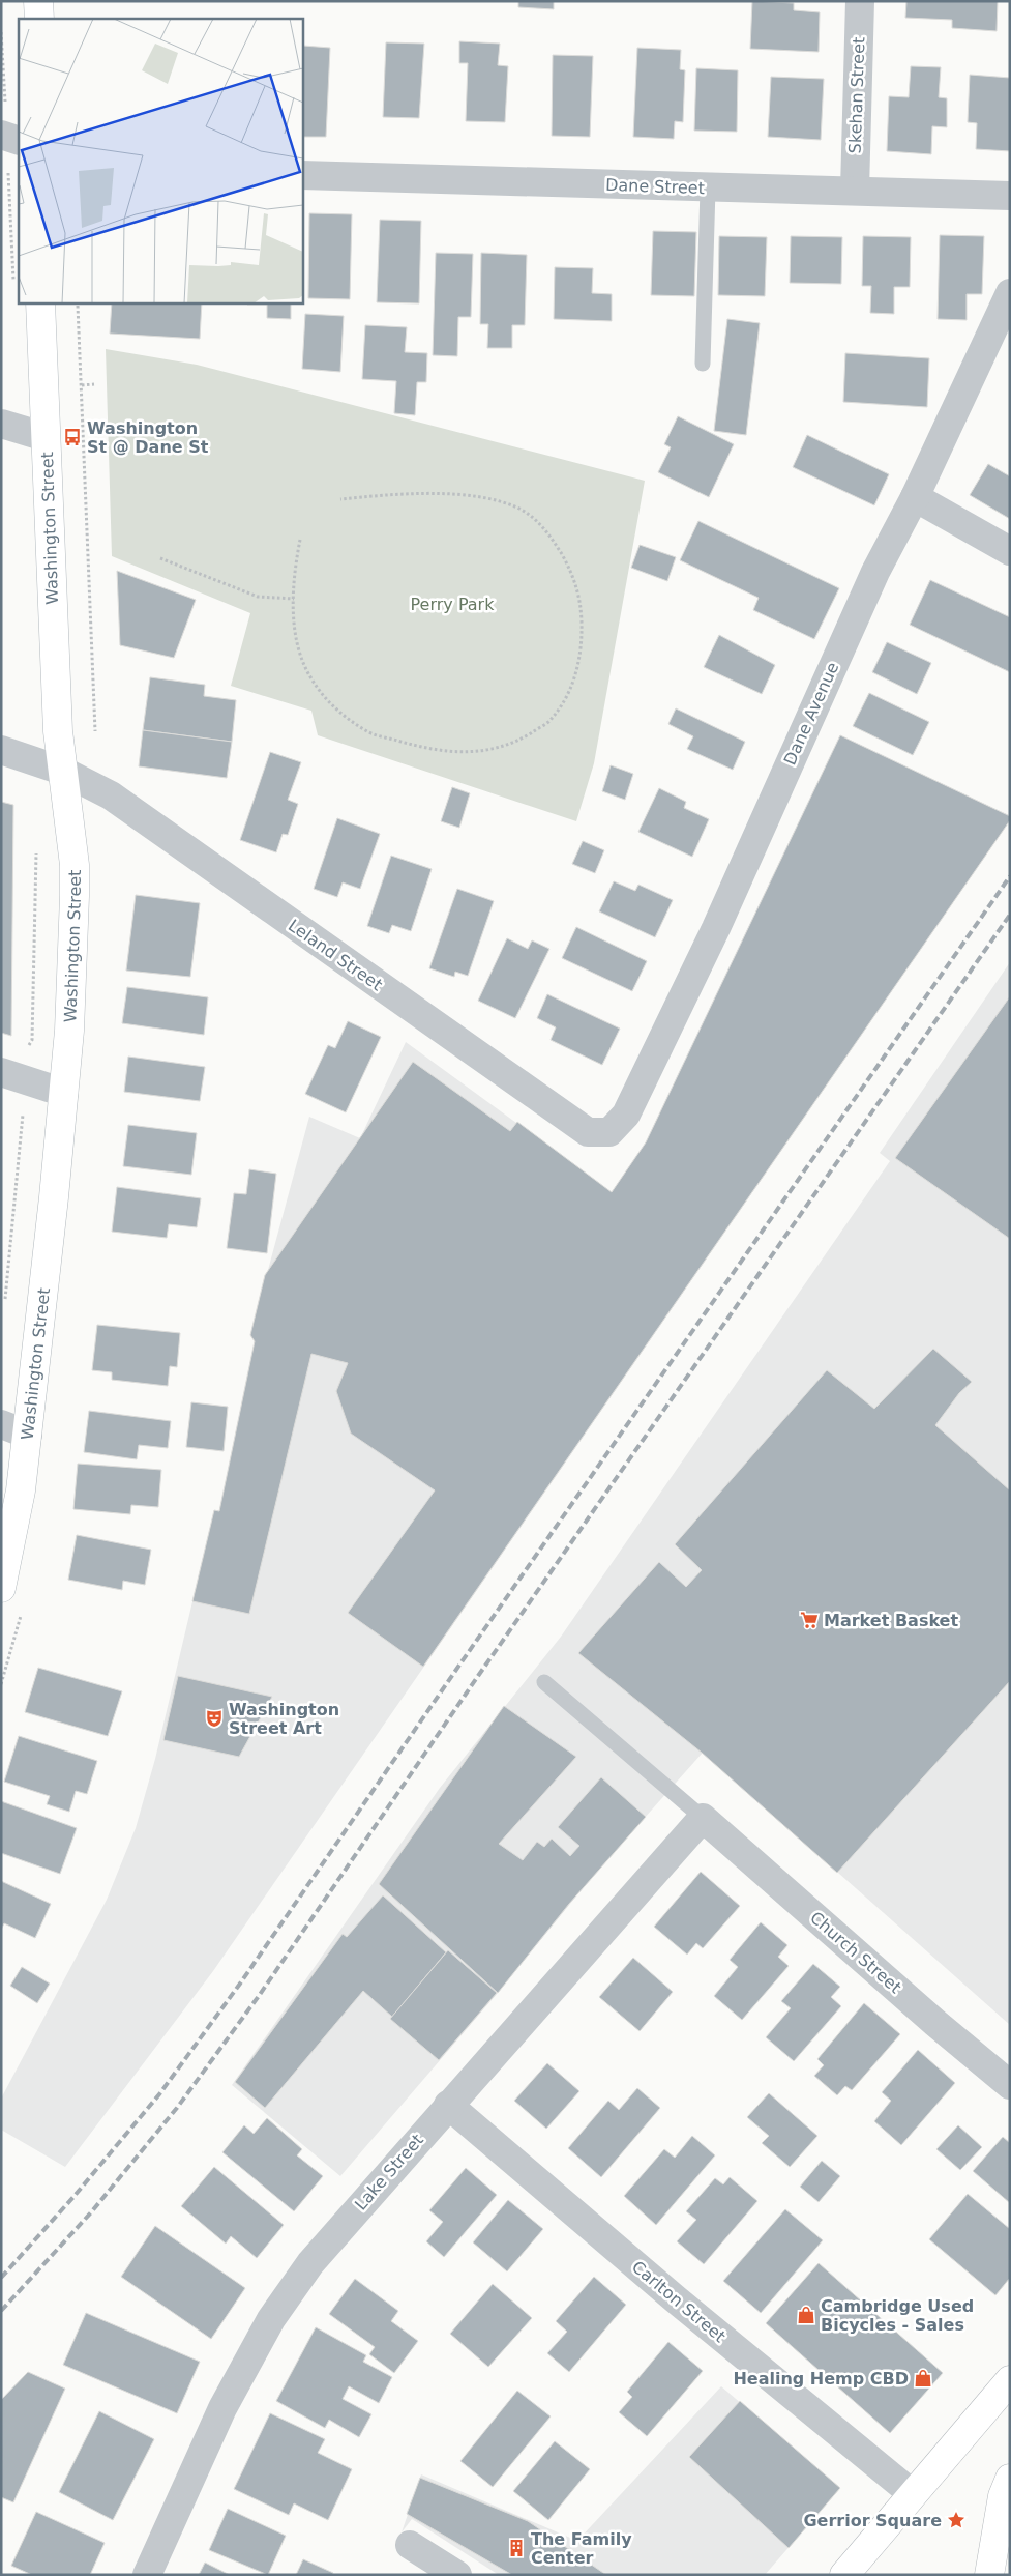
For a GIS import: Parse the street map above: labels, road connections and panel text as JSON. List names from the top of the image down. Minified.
{"streets":{"main road":["Washington Street"],"street":["Skehan Street","Dane Street","Dane Avenue","Leland Street","Church Street","Lake Street","Carlton Street"]},"crossings":[["Skehan Street","Dane Street"],["Washington Street","Leland Street"],["Dane Avenue","Leland Street"],["Church Street","Lake Street"],["Lake Street","Carlton Street"]],"parks":["Perry Park"],"places":{"bus stop":["Washington St @ Dane St"],"supermarket":["Market Basket"],"theatre":["Washington Street Art"],"shop":["Cambridge Used Bicycles - Sales","Healing Hemp CBD"],"place":["Gerrior Square"],"building":["The Family Center"]}}
